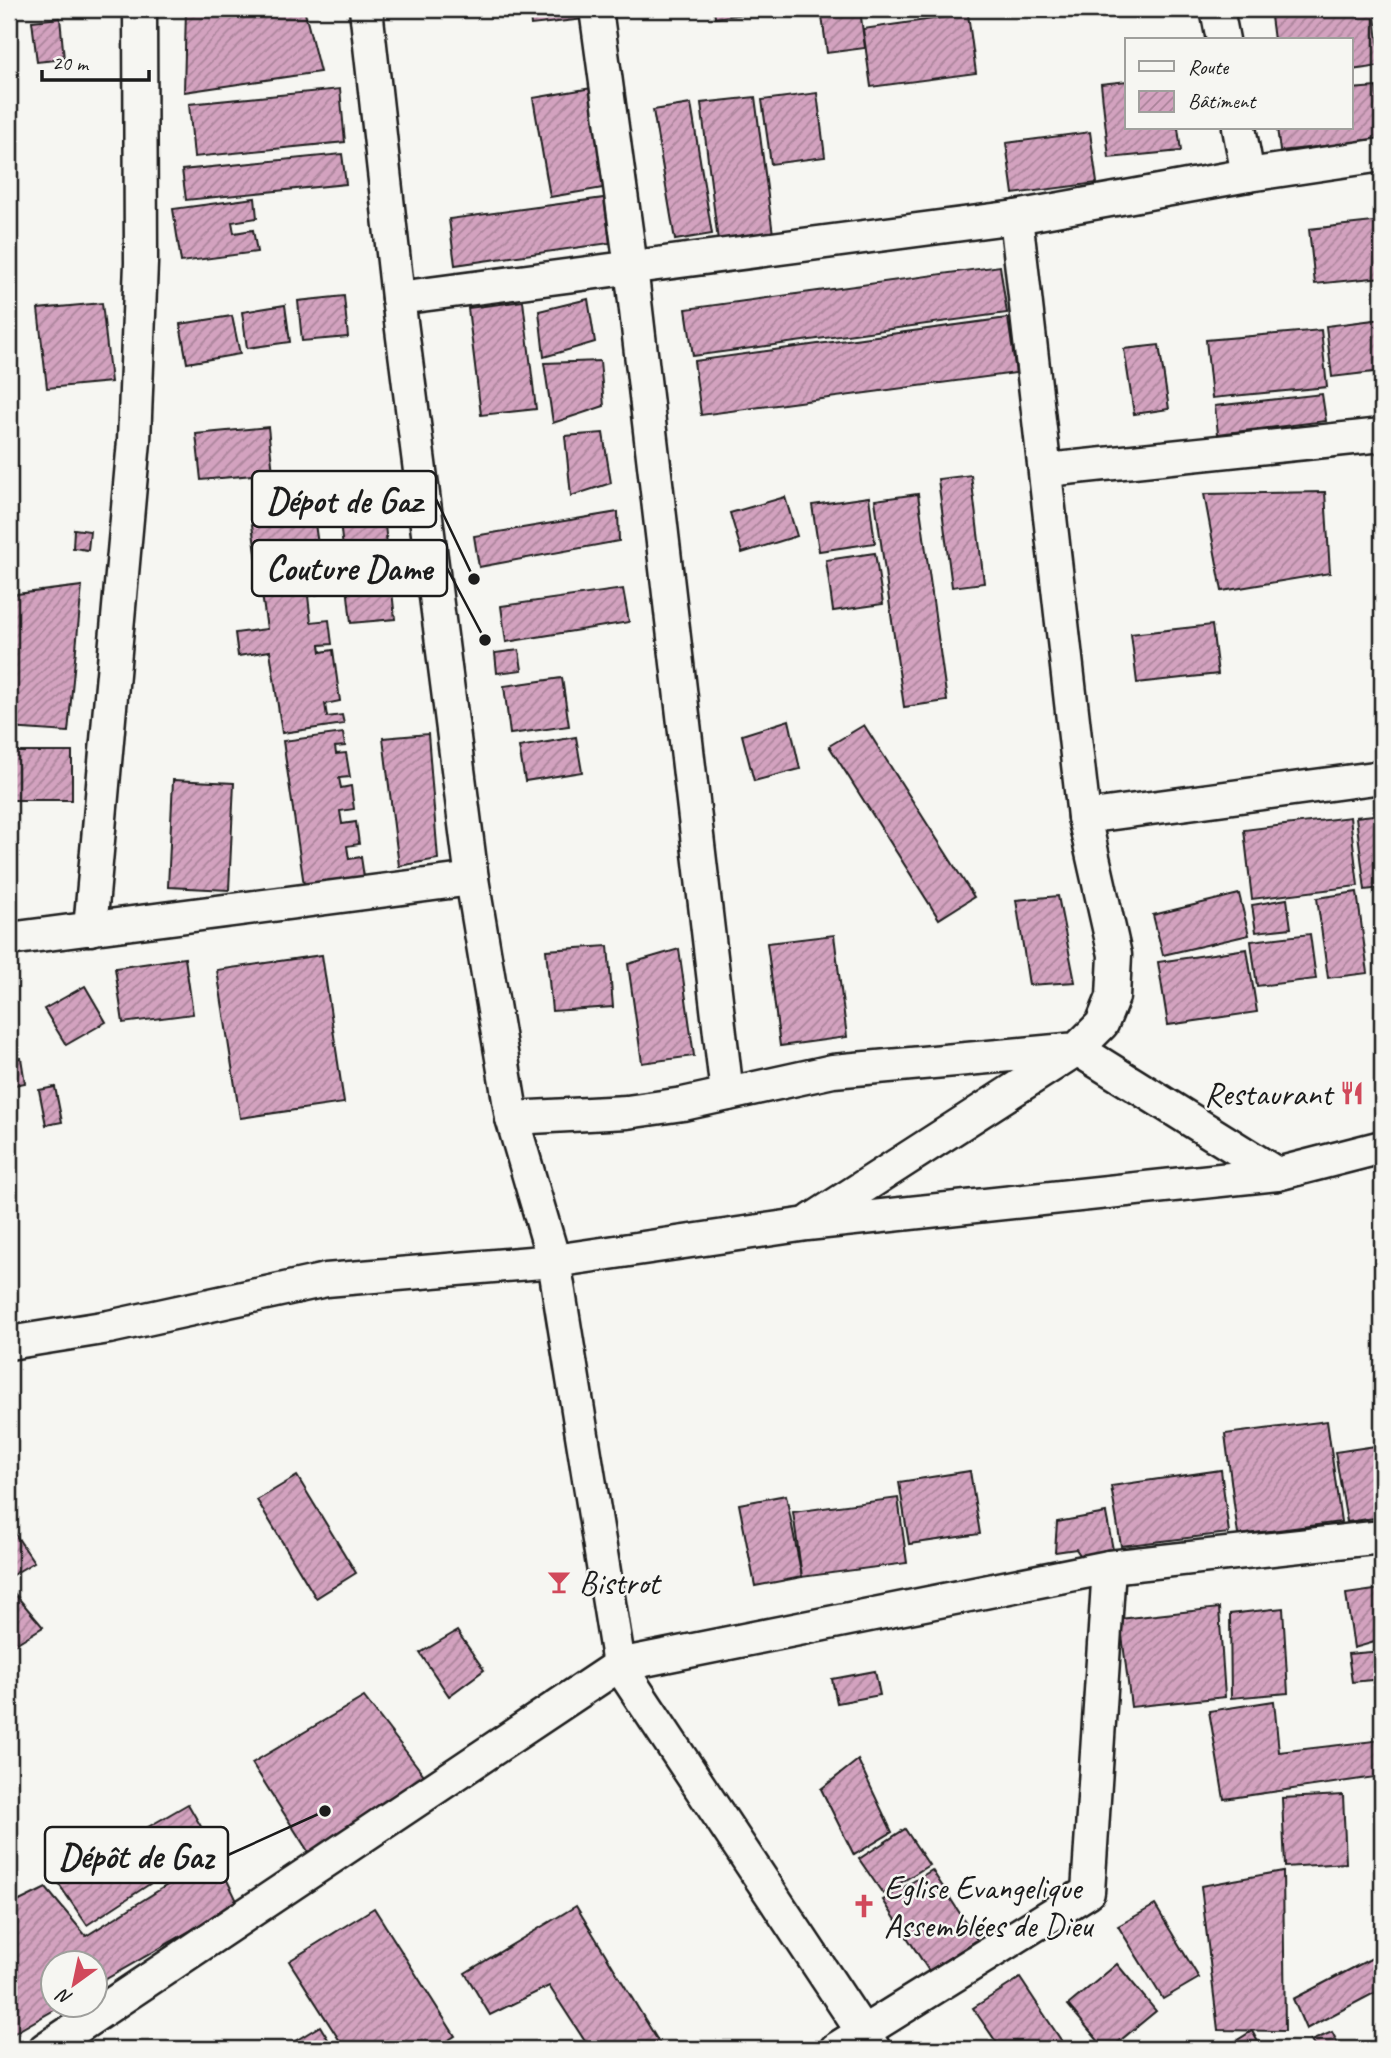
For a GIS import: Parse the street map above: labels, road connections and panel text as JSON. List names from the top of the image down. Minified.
{"places":{"other":["Dépot de Gaz","Couture Dame","Dépôt de Gaz"],"restaurant":["Restaurant"],"bar":["Bistrot"],"church":["Eglise Evangelique Assemblées de Dieu"]},"legend":["Route","Bâtiment"],"scale_bar":"20 m","north":"bottom left"}
